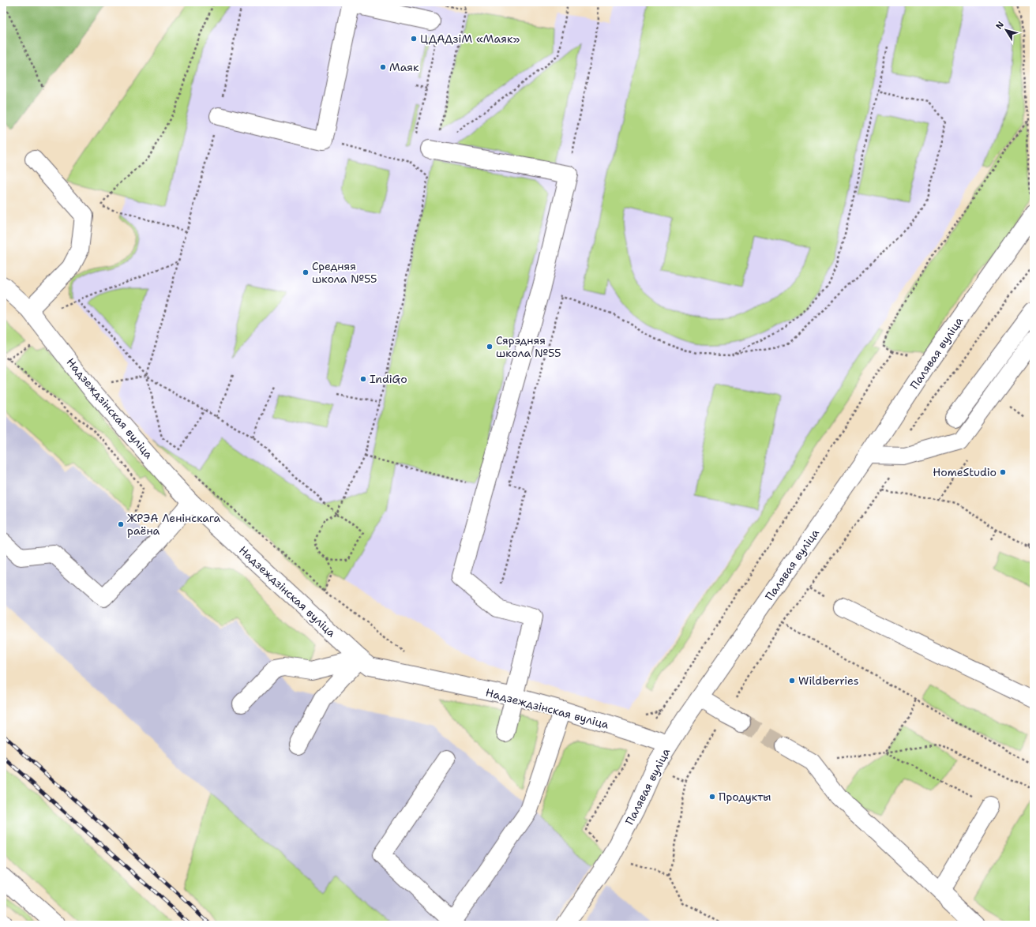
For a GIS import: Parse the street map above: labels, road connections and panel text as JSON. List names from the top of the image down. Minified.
{"streets":{"street":["Палявая вуліца","Надзеждзінская вуліца"]},"crossings":[["Палявая вуліца","Надзеждзінская вуліца"]],"places":["ЦДАДзіМ «Маяк»","Маяк","Средняя школа №55","Сярэдняя школа №55","IndiGo","HomeStudio","ЖРЭА Ленінскага раёна","Wildberries","Продукты"],"north":"top left"}
